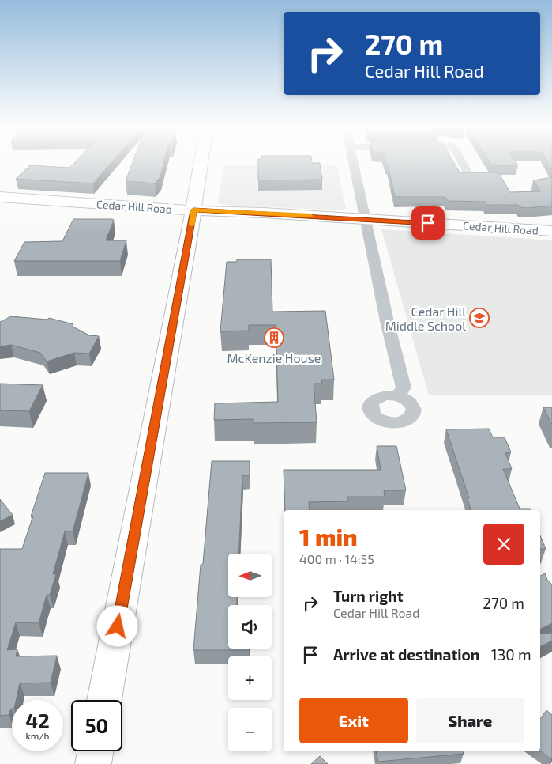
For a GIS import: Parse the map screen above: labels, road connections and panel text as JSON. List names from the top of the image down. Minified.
{"streets":{"main road":["Cedar Hill Road"]},"places":{"school or university":["Cedar Hill Middle School"],"building":["McKenzie House"]},"north":"left","page":{"turn":["270 m","Cedar Hill Road"],"heading":["1 min","400 m · 14:55"],"map_buttons":["+","−"],"list":[{"name":"Turn right","note":"Cedar Hill Road","value":"270 m"},{"name":"Arrive at destination","value":"130 m"}],"buttons":["Exit","Share"],"speed":"42 km/h","limit":"50"}}
